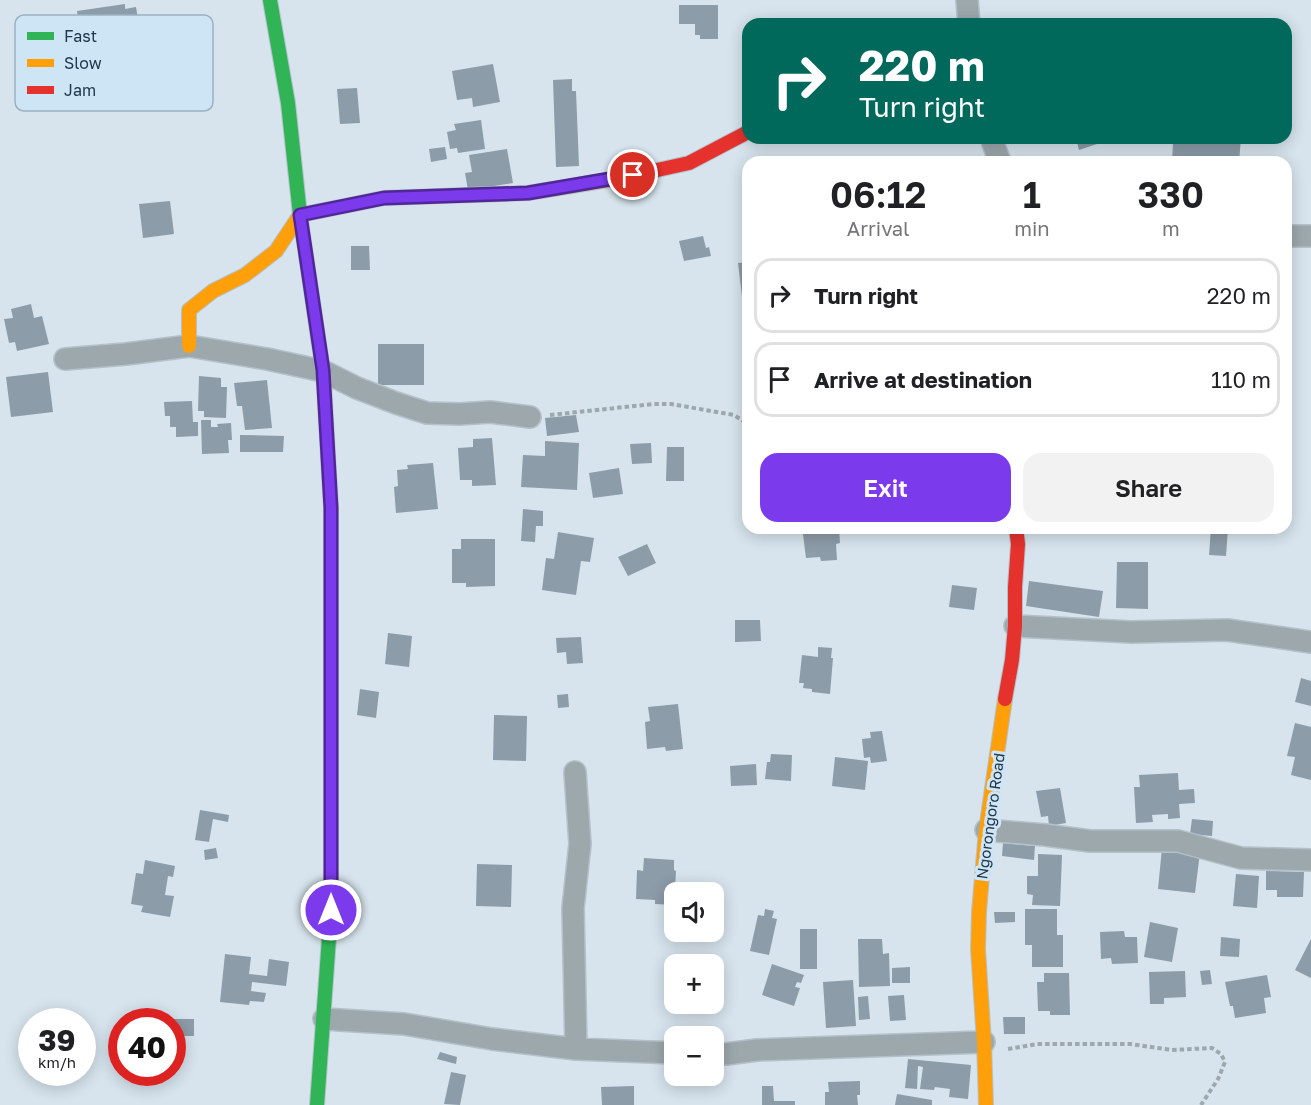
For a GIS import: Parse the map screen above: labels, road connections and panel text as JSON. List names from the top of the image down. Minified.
{"streets":{"street":["Ngorongoro Road"]},"legend":["Fast","Slow","Jam"],"page":{"turn":["220 m","Turn right"],"eta":["06:12","Arrival","1","min","330","m"],"list":[{"name":"Turn right","value":"220 m"},{"name":"Arrive at destination","value":"110 m"}],"buttons":["Exit","Share"],"map_buttons":["+","−"],"speed":"39 km/h","limit":"40"}}
